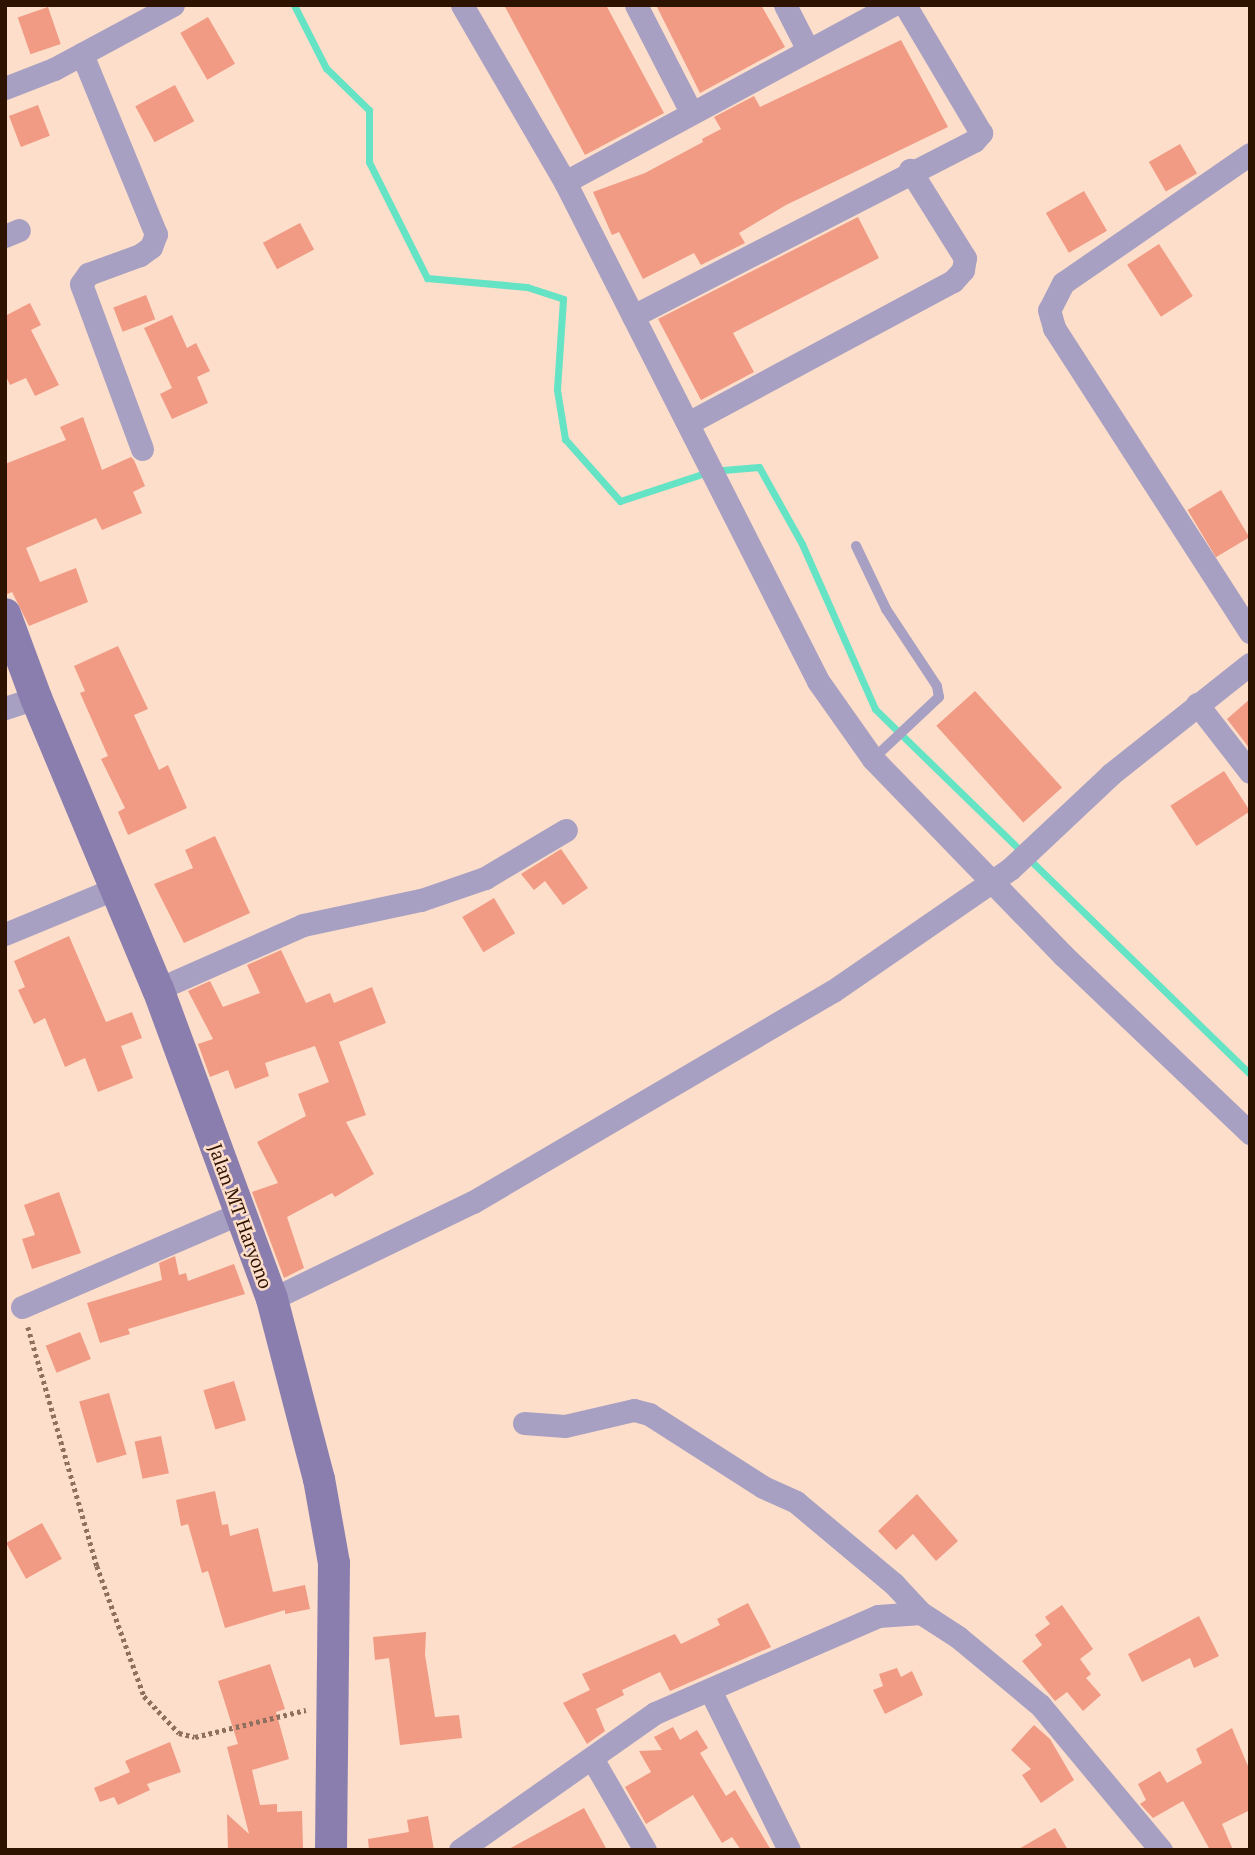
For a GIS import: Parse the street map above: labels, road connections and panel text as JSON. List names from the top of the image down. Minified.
{"streets":{"main road":["Jalan MT Haryono"]}}
